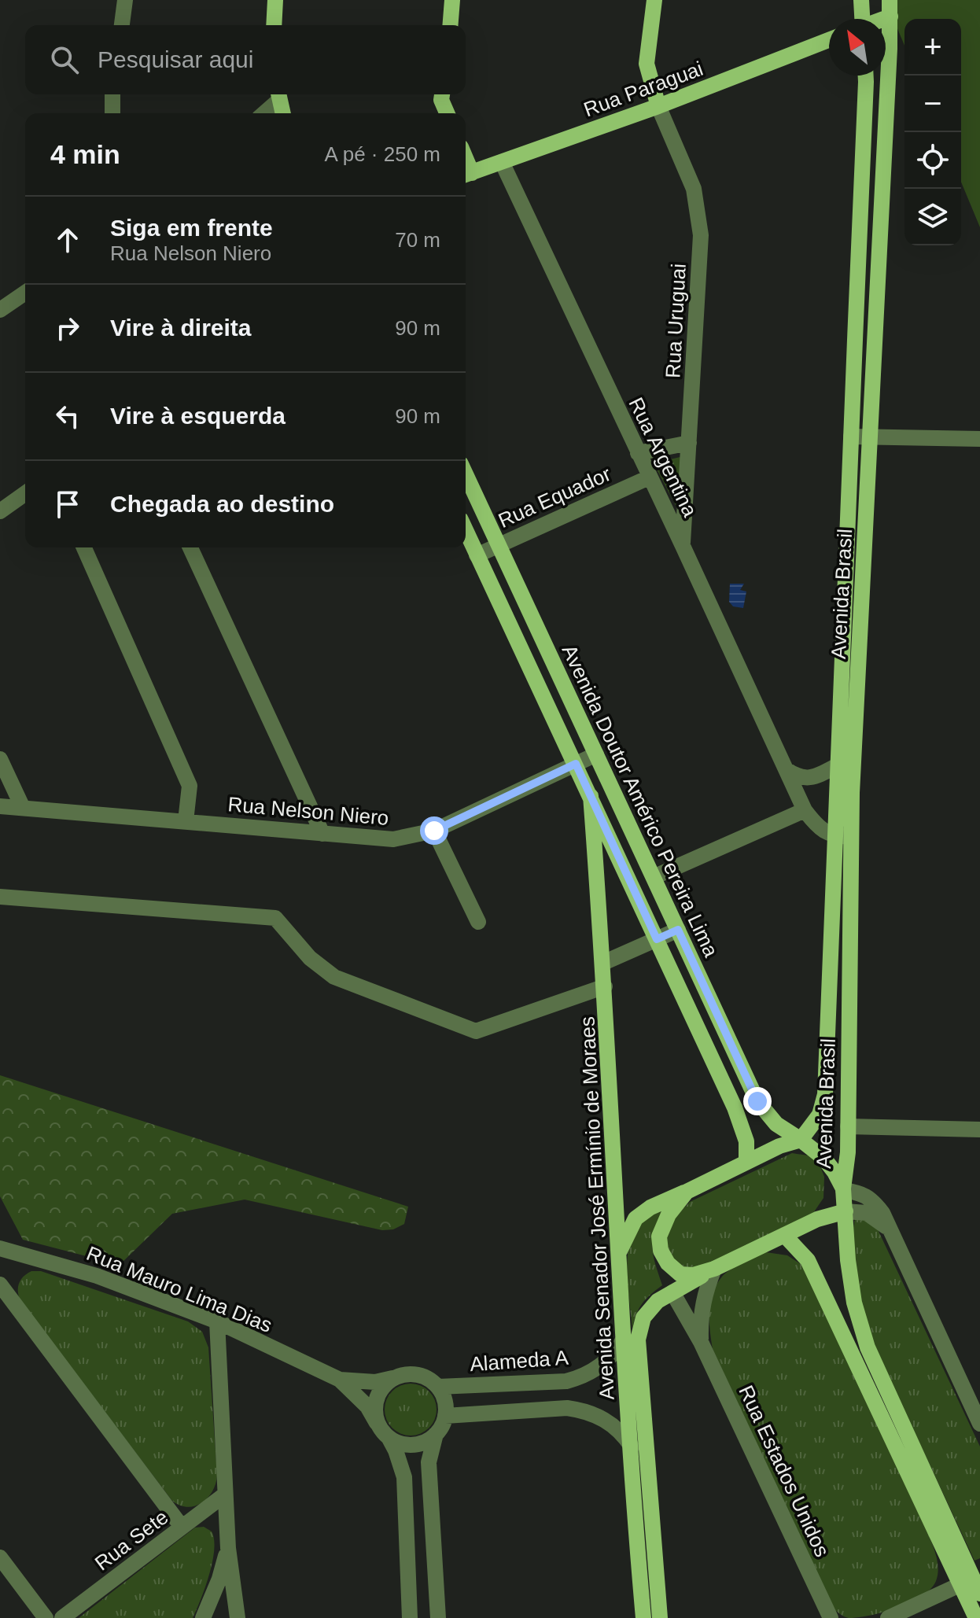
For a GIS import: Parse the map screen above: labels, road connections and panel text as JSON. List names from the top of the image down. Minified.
{"streets":{"main road":["Rua Paraguai","Avenida Brasil","Avenida Doutor Américo Pereira Lima","Avenida Senador José Ermínio de Moraes"],"street":["Rua Uruguai","Rua Argentina","Rua Equador","Rua Nelson Niero","Rua Mauro Lima Dias","Alameda A","Rua Estados Unidos","Rua Sete"]},"crossings":[["Rua Paraguai","Rua Uruguai"],["Rua Paraguai","Rua Argentina"],["Rua Uruguai","Rua Argentina"],["Rua Argentina","Rua Equador"],["Rua Argentina","Avenida Brasil"],["Rua Equador","Avenida Doutor Américo Pereira Lima"],["Avenida Brasil","Avenida Doutor Américo Pereira Lima"],["Avenida Doutor Américo Pereira Lima","Rua Nelson Niero"],["Avenida Doutor Américo Pereira Lima","Avenida Senador José Ermínio de Moraes"],["Avenida Senador José Ermínio de Moraes","Alameda A"],["Avenida Senador José Ermínio de Moraes","Rua Estados Unidos"]],"north":"top left","page":{"map_buttons":["+","−"],"search":"Pesquisar aqui","heading":["4 min","A pé · 250 m"],"list":[["Siga em frente","Rua Nelson Niero","70 m"],["Vire à direita","90 m"],["Vire à esquerda","90 m"],"Chegada ao destino"]}}
